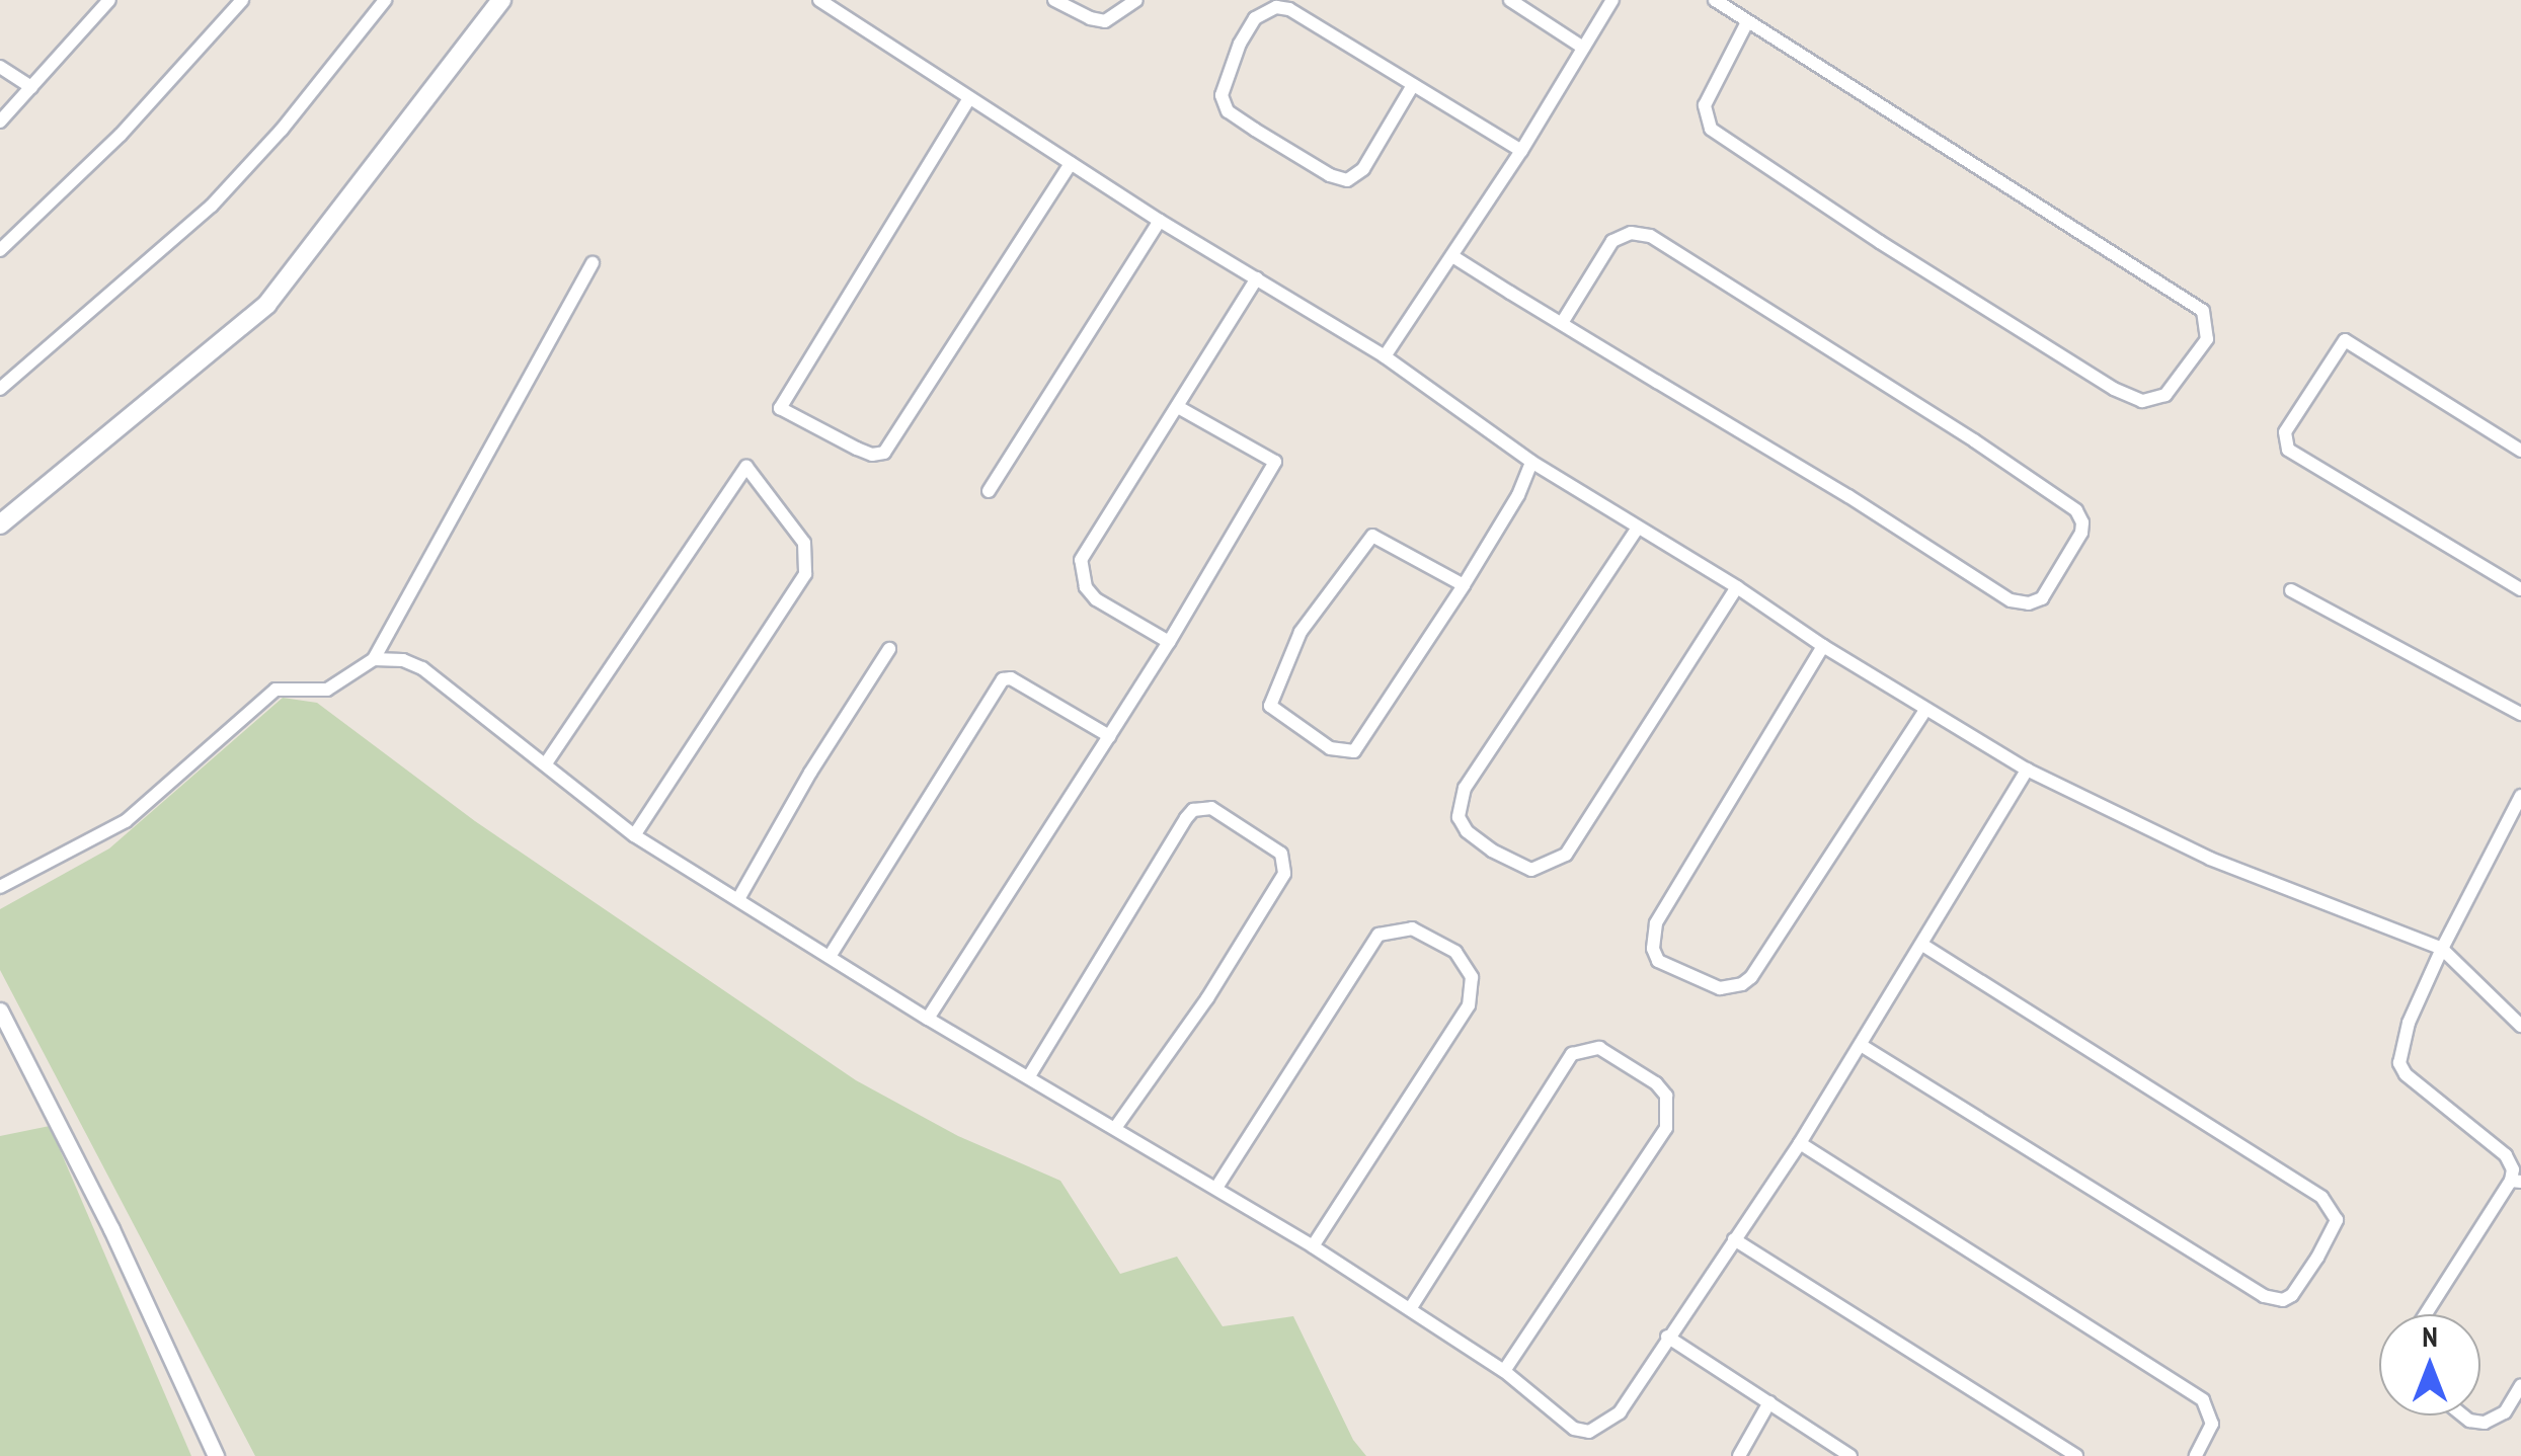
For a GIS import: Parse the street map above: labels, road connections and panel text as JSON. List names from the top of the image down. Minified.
{"north":"top"}
